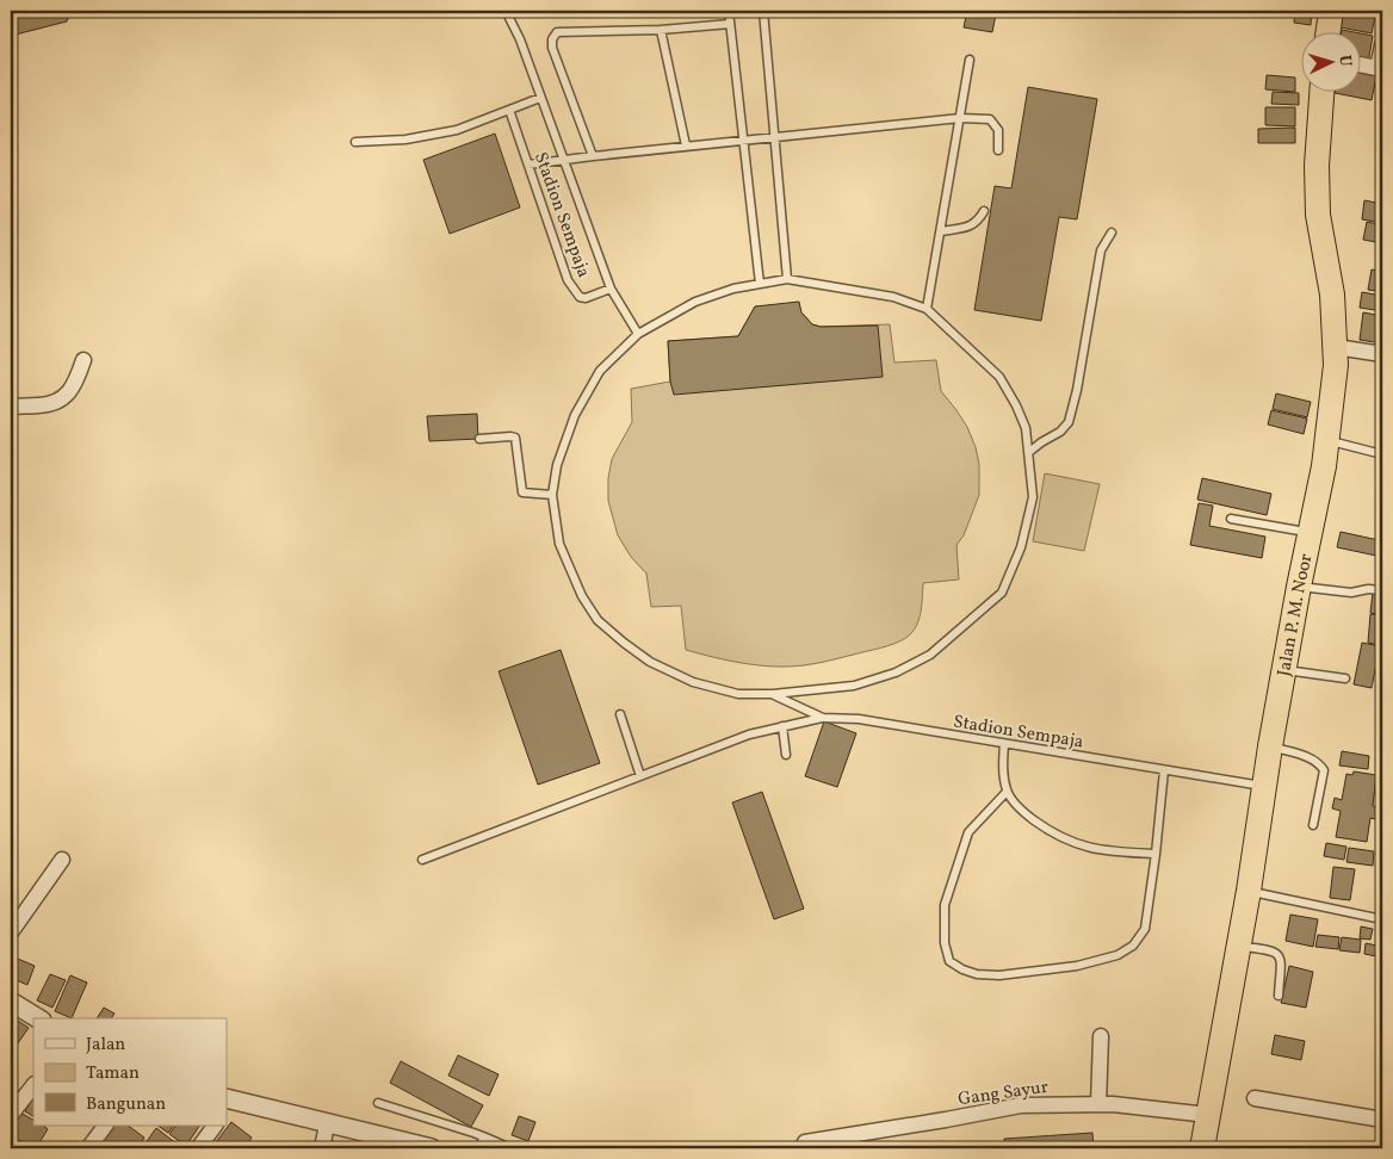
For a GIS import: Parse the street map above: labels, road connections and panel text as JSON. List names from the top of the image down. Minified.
{"streets":{"highway":["Jalan P. M. Noor"],"street":["Gang Sayur"],"lane":["Stadion Sempaja"]},"crossings":[["Stadion Sempaja","Jalan P. M. Noor"],["Jalan P. M. Noor","Gang Sayur"]],"legend":["Jalan","Taman","Bangunan"],"north":"right"}
